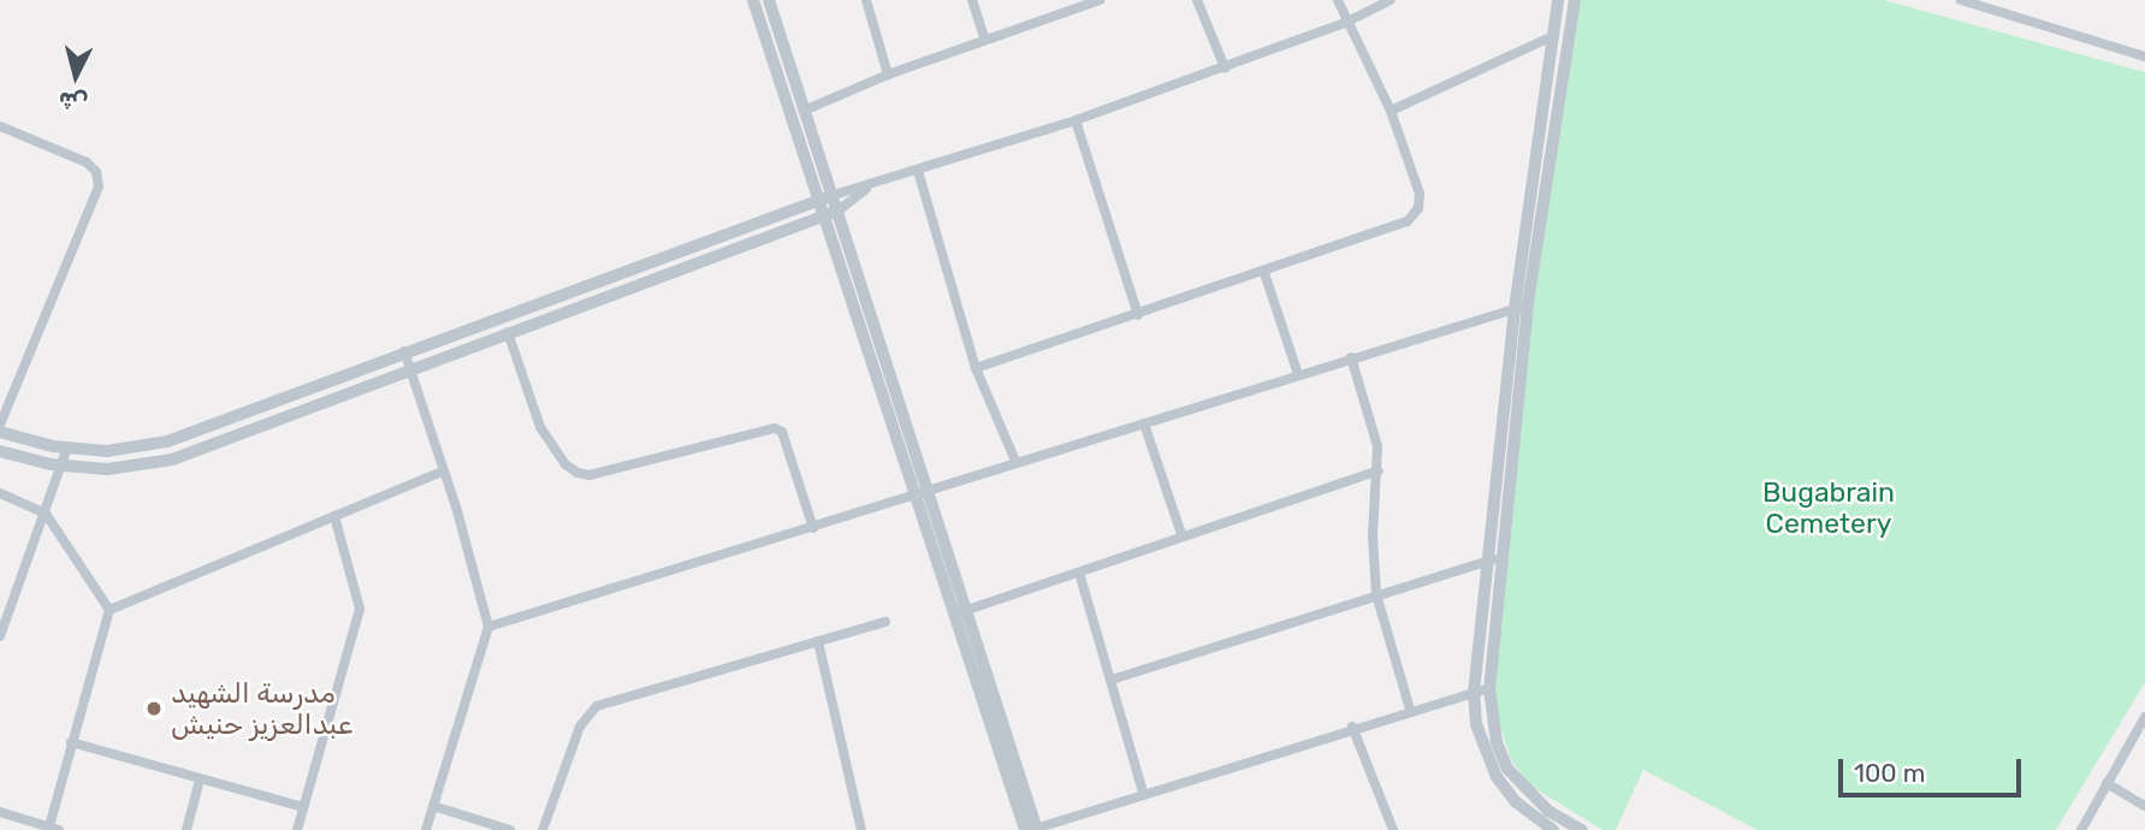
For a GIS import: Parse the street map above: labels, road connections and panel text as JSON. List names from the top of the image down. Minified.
{"parks":["Bugabrain Cemetery"],"places":["مدرسة الشهيد عبدالعزيز حنيش"],"scale_bar":"100 m","north":"bottom"}
